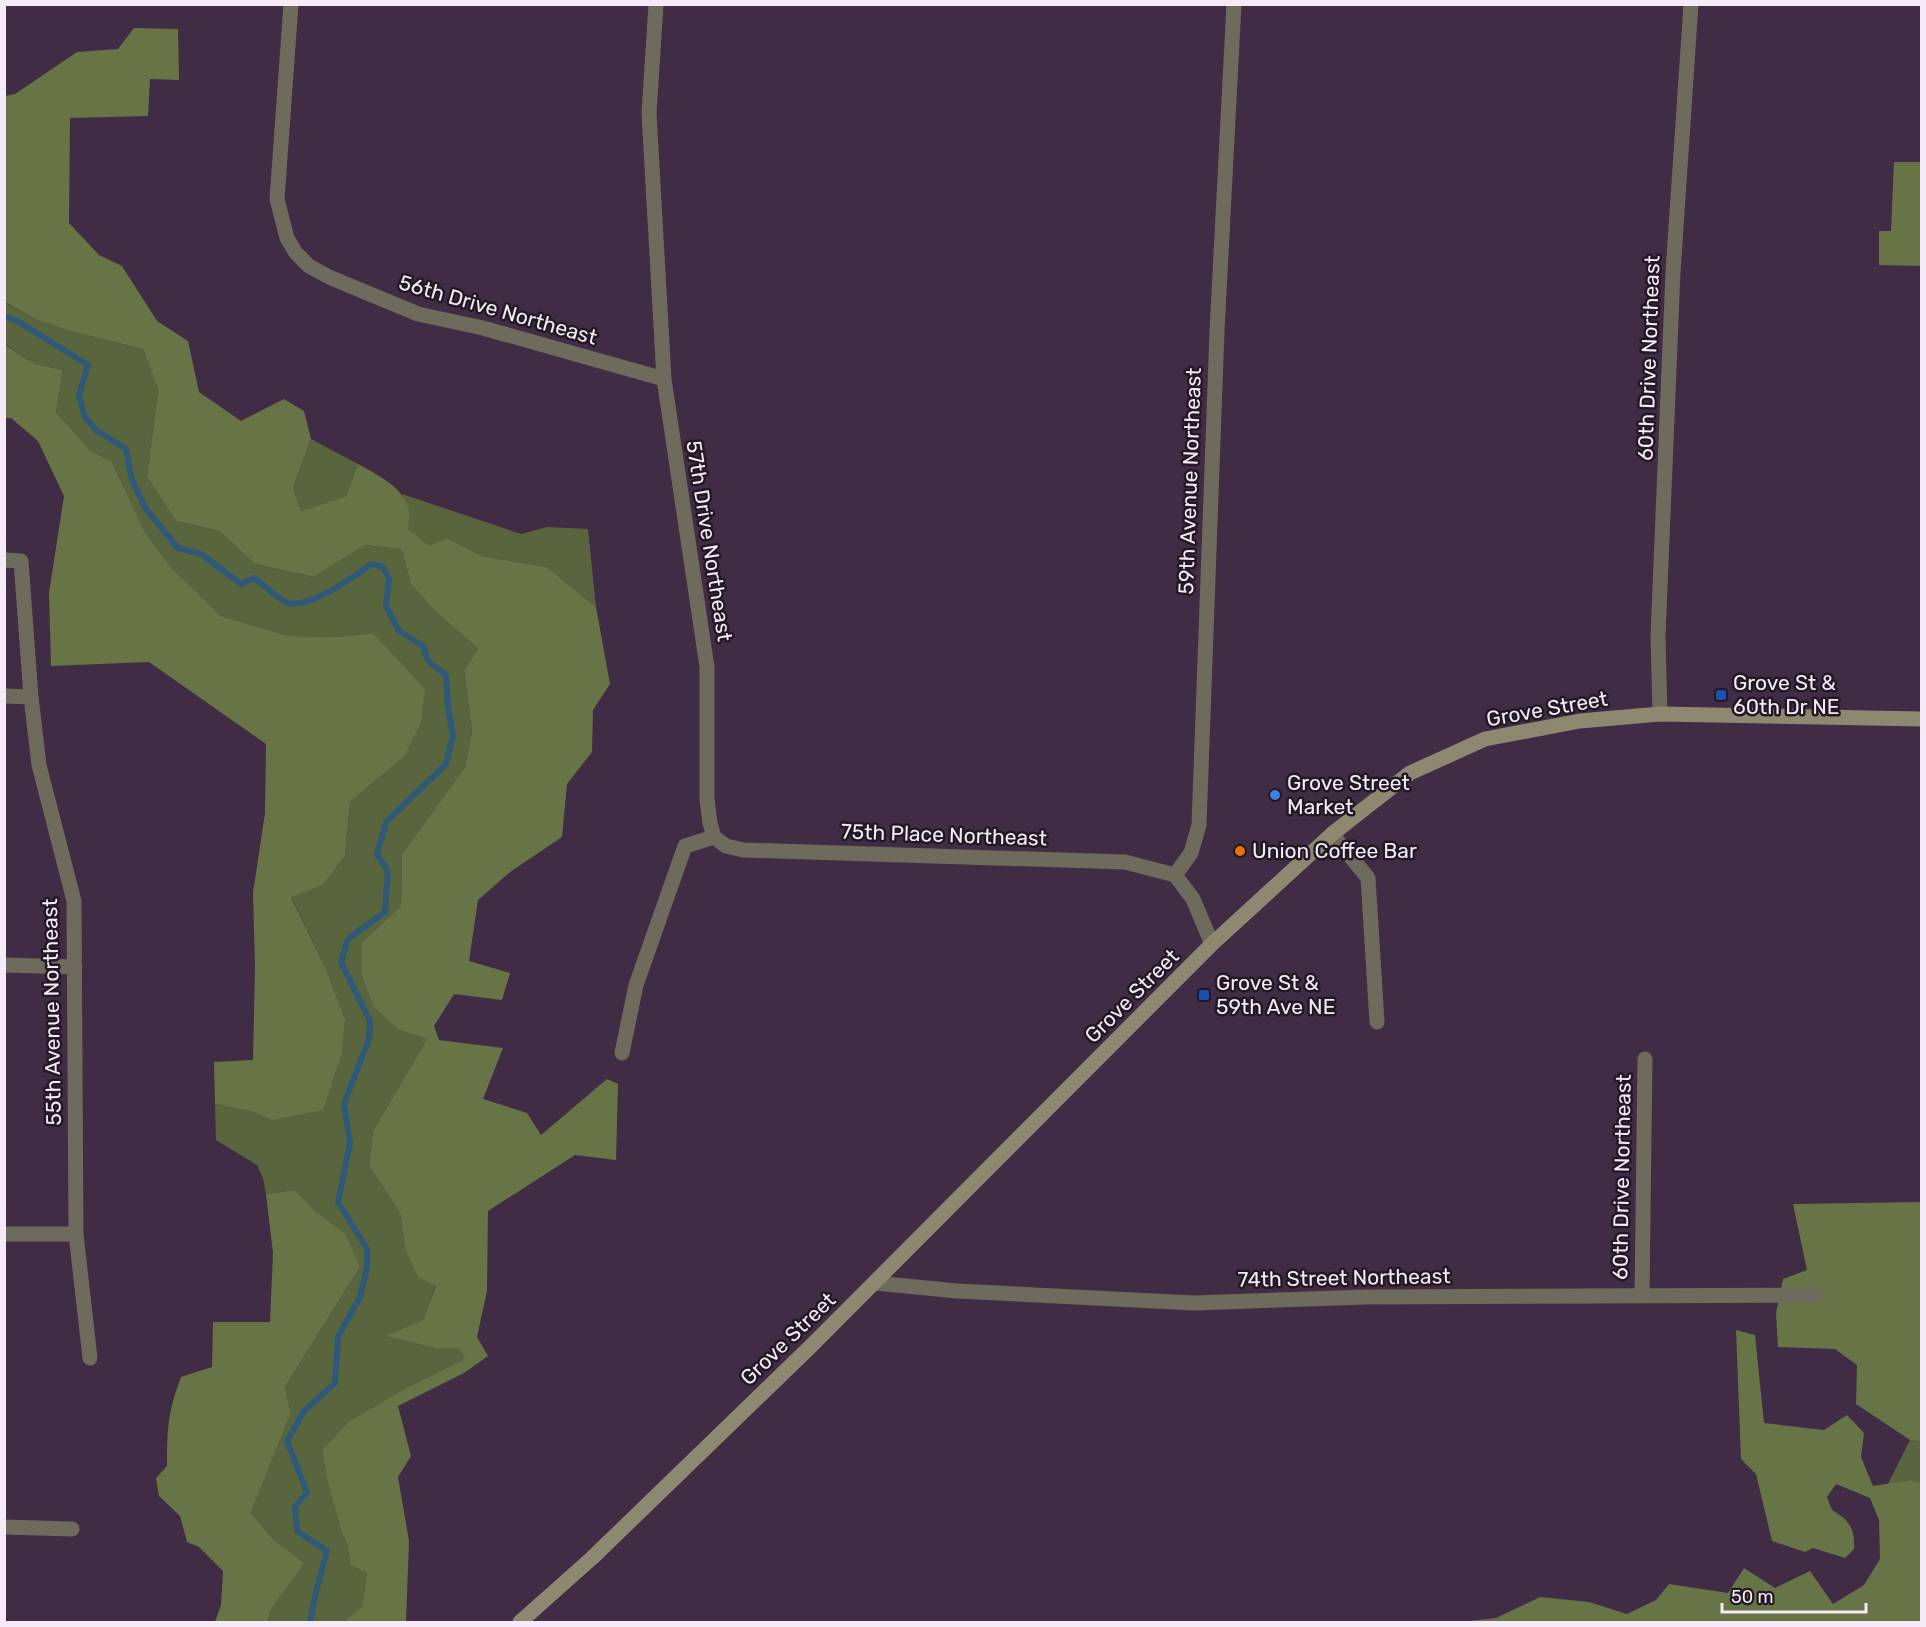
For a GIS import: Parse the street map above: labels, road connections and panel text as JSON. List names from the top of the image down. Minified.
{"streets":{"street":["56th Drive Northeast","60th Drive Northeast","59th Avenue Northeast","57th Drive Northeast","Grove Street","75th Place Northeast","55th Avenue Northeast","74th Street Northeast"]},"crossings":[["56th Drive Northeast","57th Drive Northeast"],["60th Drive Northeast","Grove Street"],["60th Drive Northeast","74th Street Northeast"],["59th Avenue Northeast","75th Place Northeast"],["57th Drive Northeast","75th Place Northeast"],["Grove Street","74th Street Northeast"]],"places":{"transit":["Grove St & 60th Dr NE","Grove St & 59th Ave NE"],"other":["Grove Street Market","Union Coffee Bar"]},"scale_bar":"50 m"}
